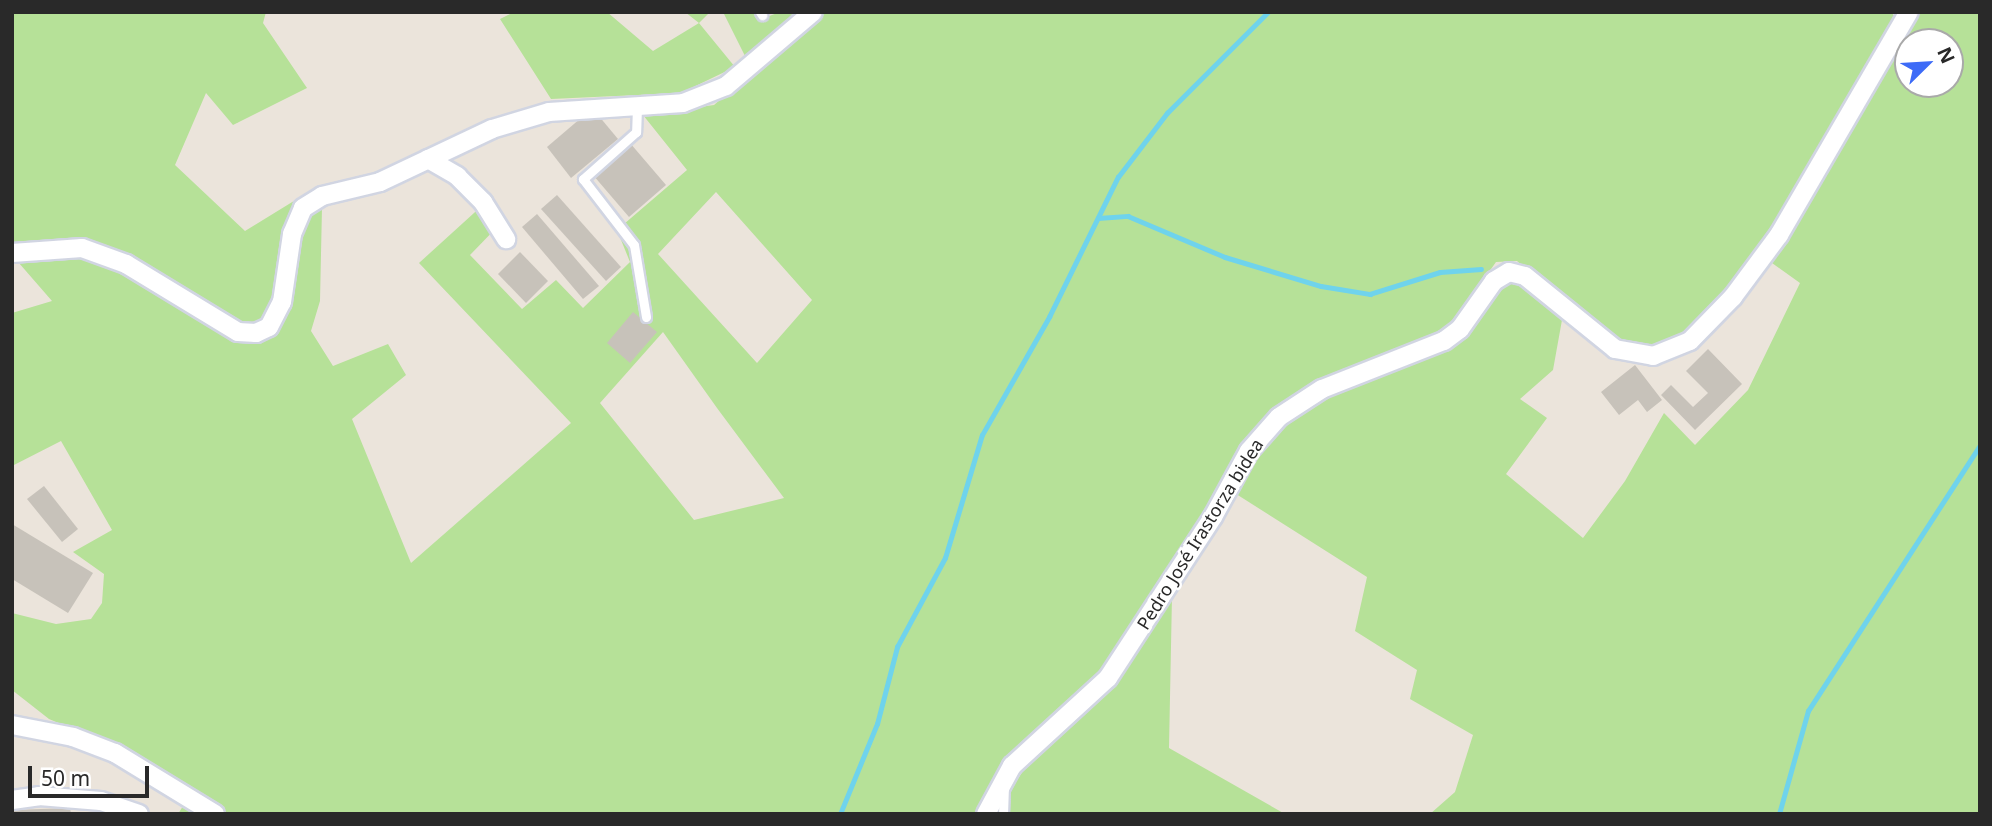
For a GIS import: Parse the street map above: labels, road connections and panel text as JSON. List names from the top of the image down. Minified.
{"streets":{"street":["Pedro José Irastorza bidea"]},"scale_bar":"50 m","north":"top right"}
